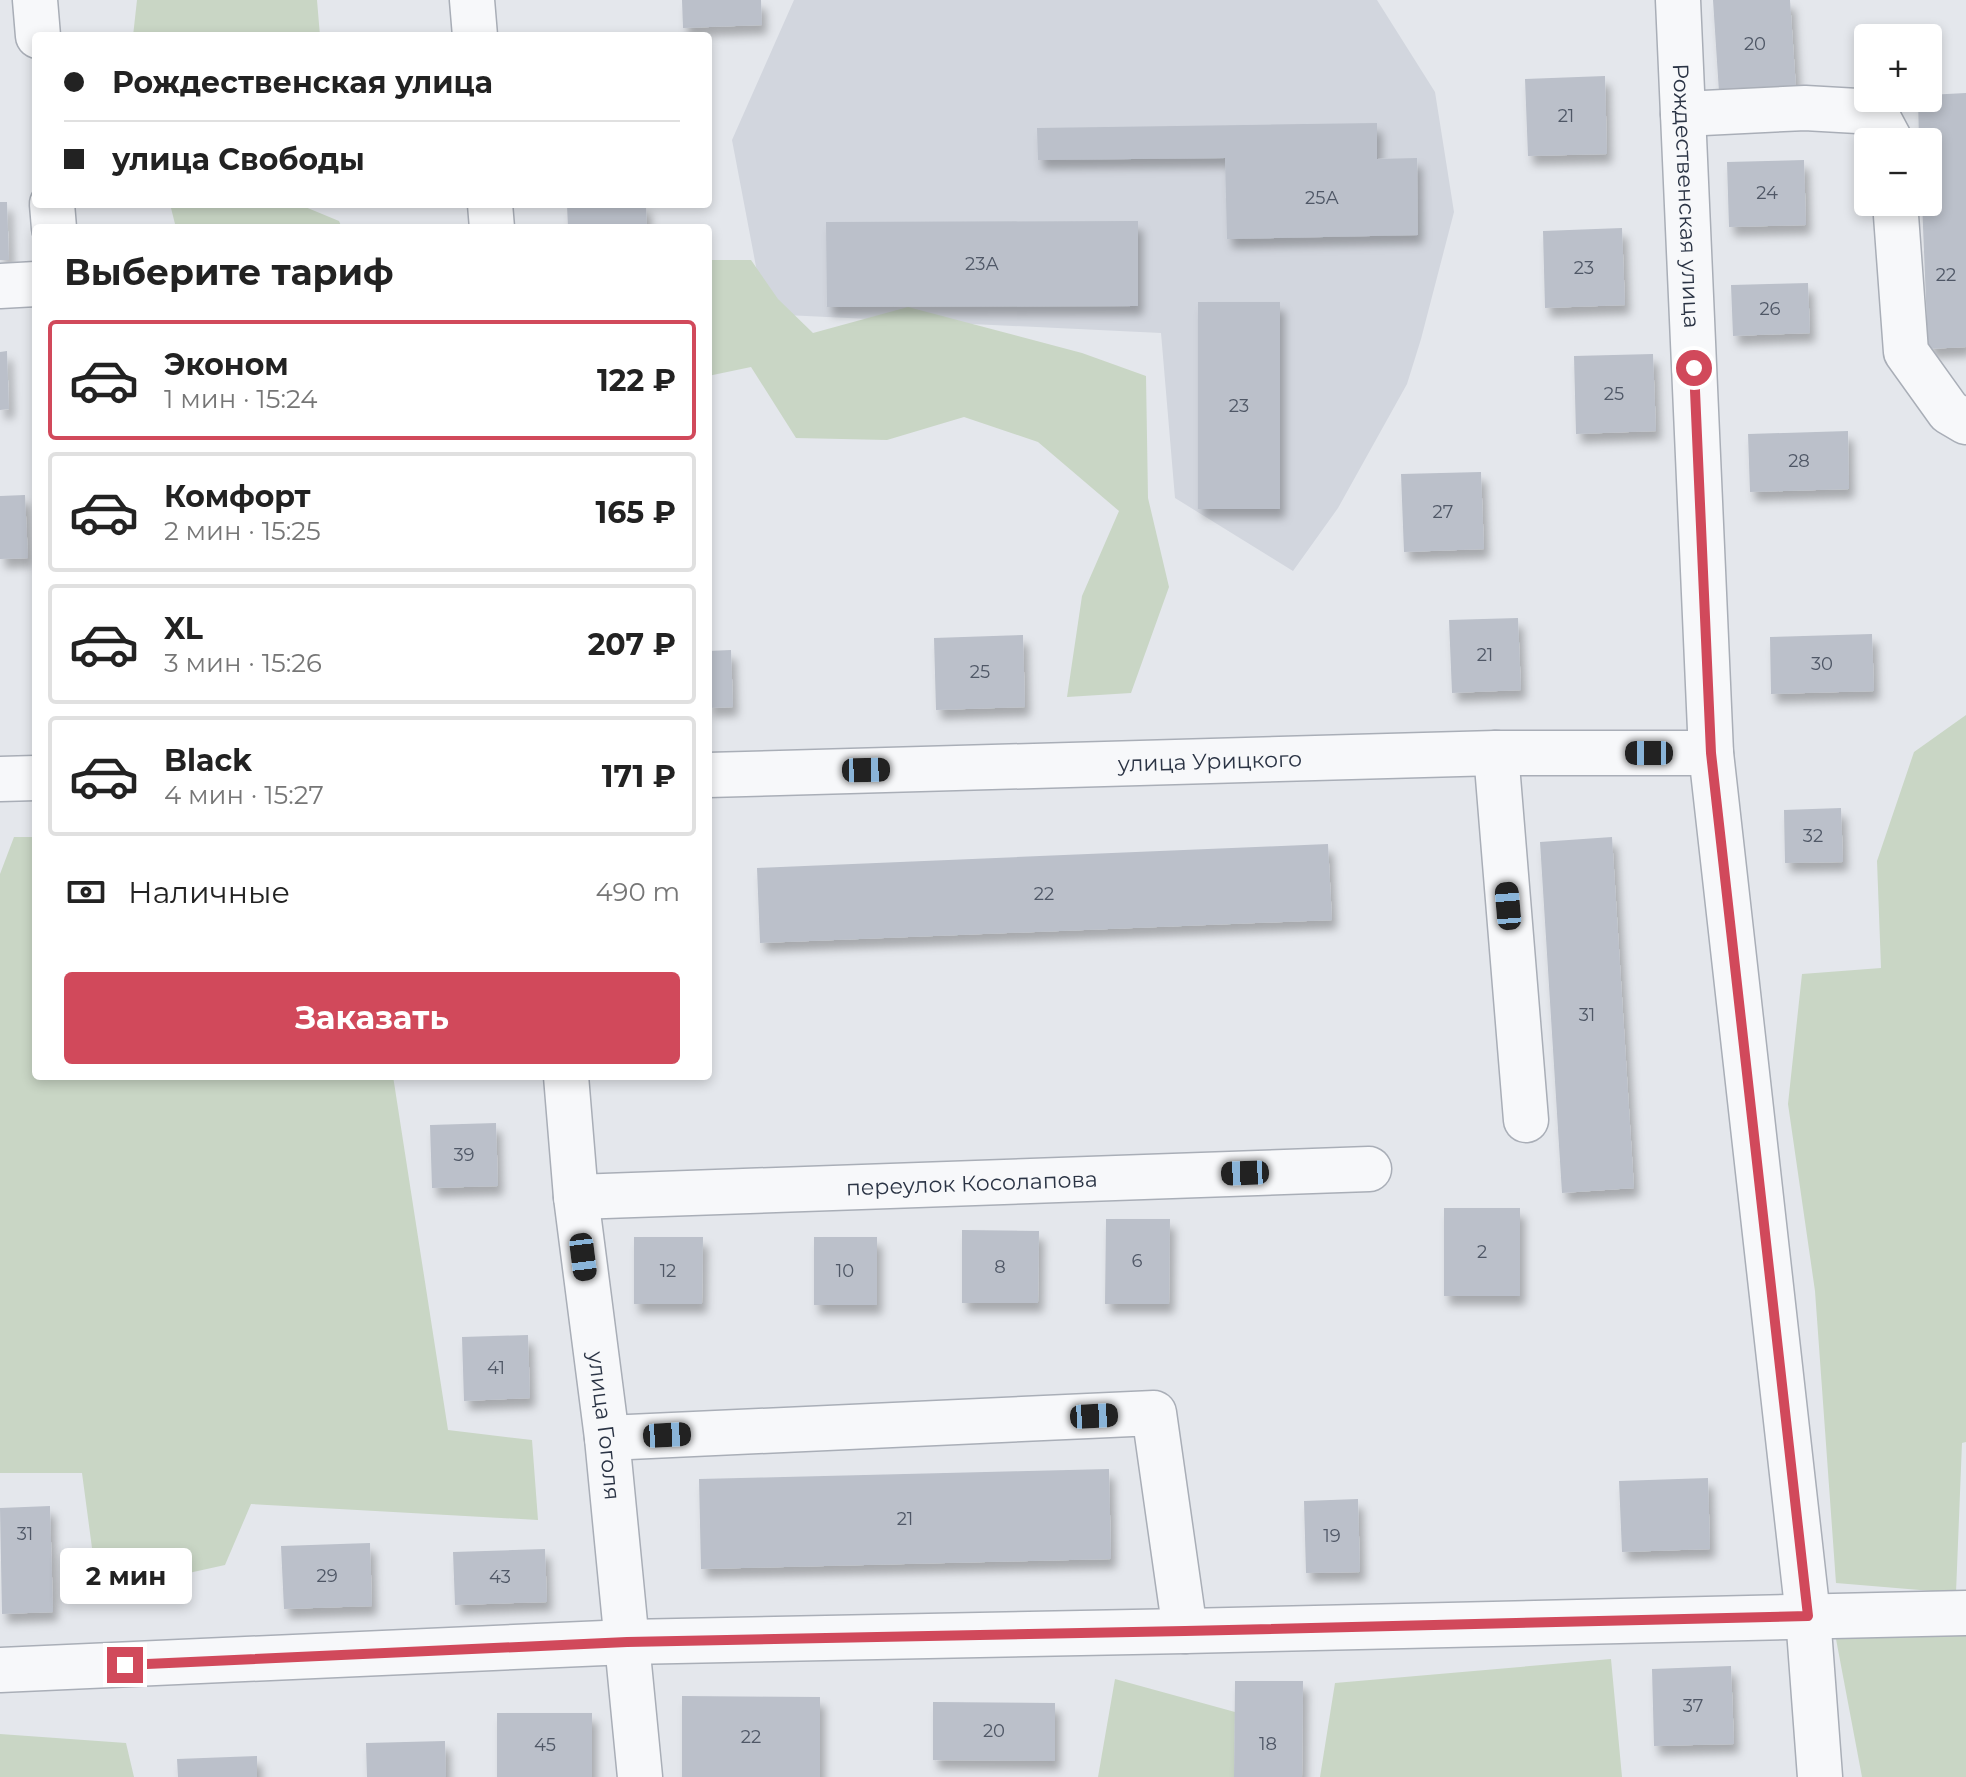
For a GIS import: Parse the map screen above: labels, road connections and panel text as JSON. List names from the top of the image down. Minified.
{"streets":{"street":["Рождественская улица","улица Урицкого","переулок Косолапова","улица Гоголя"]},"crossings":[["Рождественская улица","улица Урицкого"],["переулок Косолапова","улица Гоголя"]],"house_numbers":["20","21","24","25А","23А","23","22","26","25","23","28","27","21","30","25","32","22","31","39","2","6","8","12","10","41","21","31","19","29","43","37","20","22","18","45"],"page":{"map_buttons":["+","−"],"banner":["Рождественская улица","улица Свободы"],"heading":"Выберите тариф","list":[{"name":"Эконом","note":"1 мин · 15:24","value":"122 ₽"},{"name":"Комфорт","note":"2 мин · 15:25","value":"165 ₽"},{"name":"XL","note":"3 мин · 15:26","value":"207 ₽"},{"name":"Black","note":"4 мин · 15:27","value":"171 ₽"}],"pay":["Наличные","490 m"],"buttons":"Заказать","bubble":"2 мин"}}
